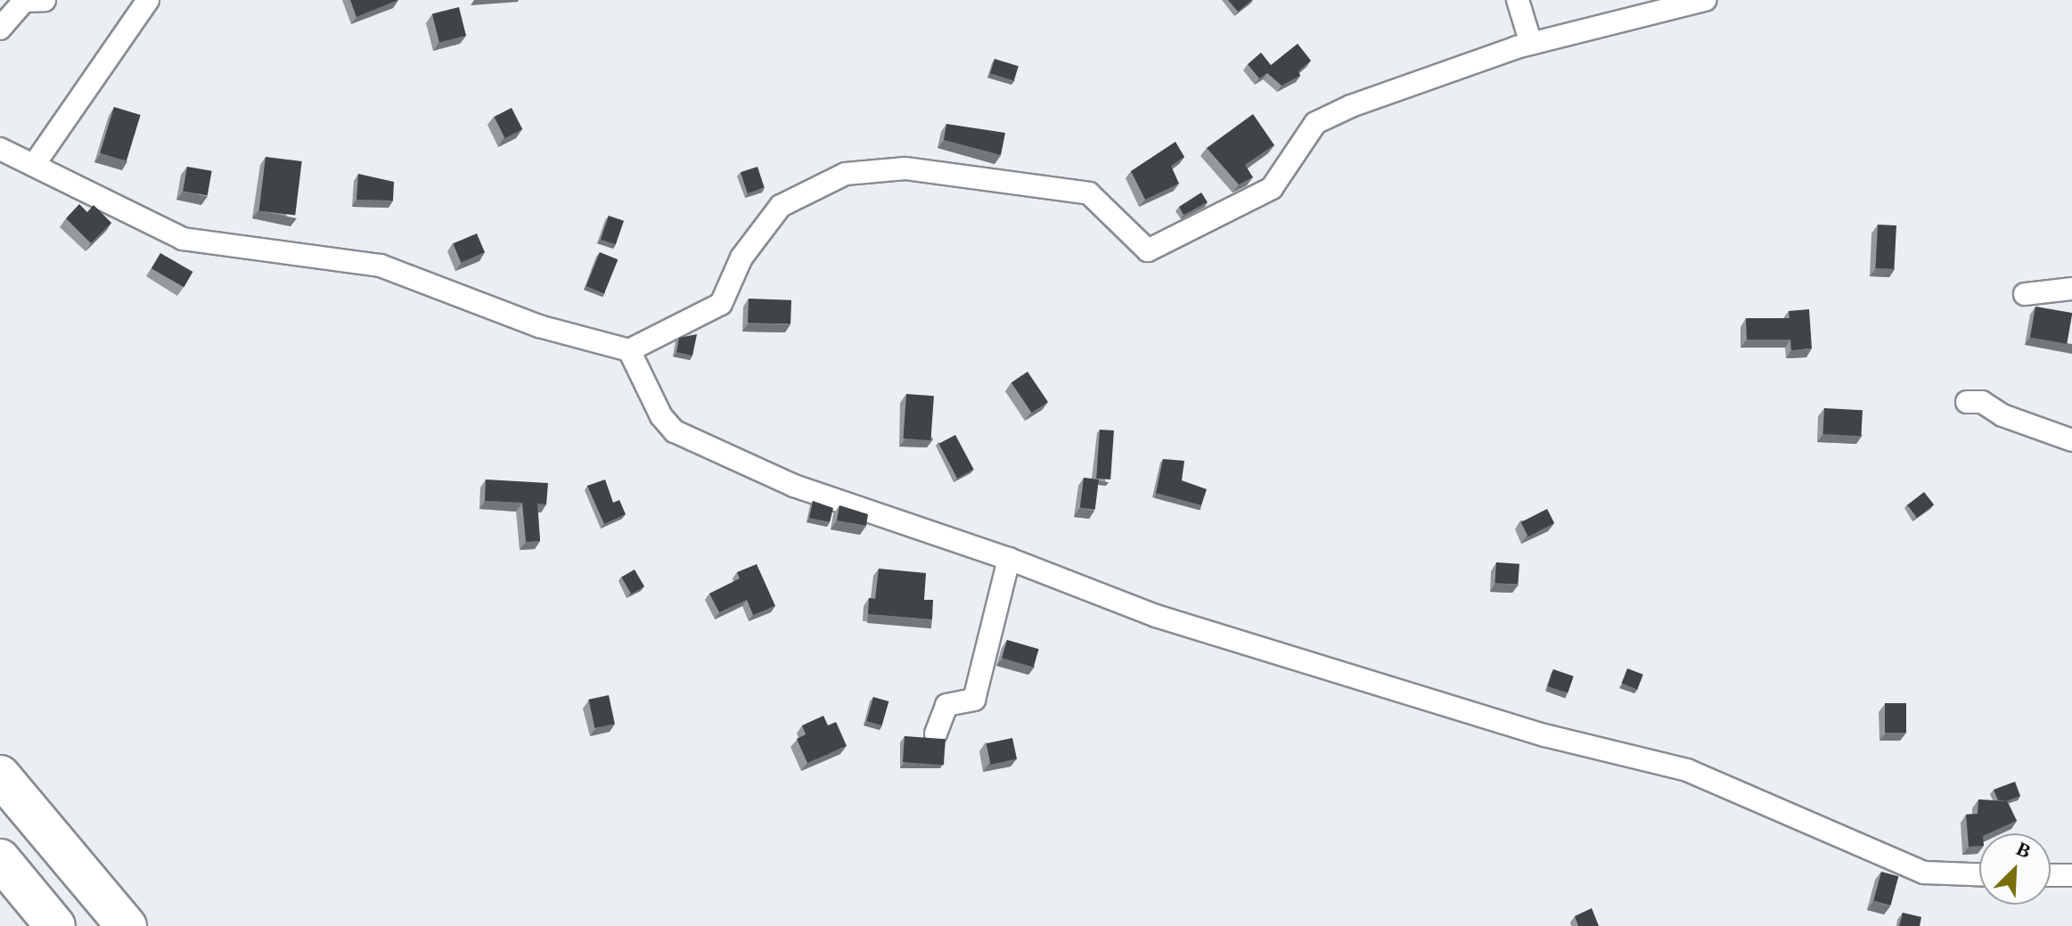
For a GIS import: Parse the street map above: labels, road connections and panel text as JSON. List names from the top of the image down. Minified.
{"north":"top right"}
